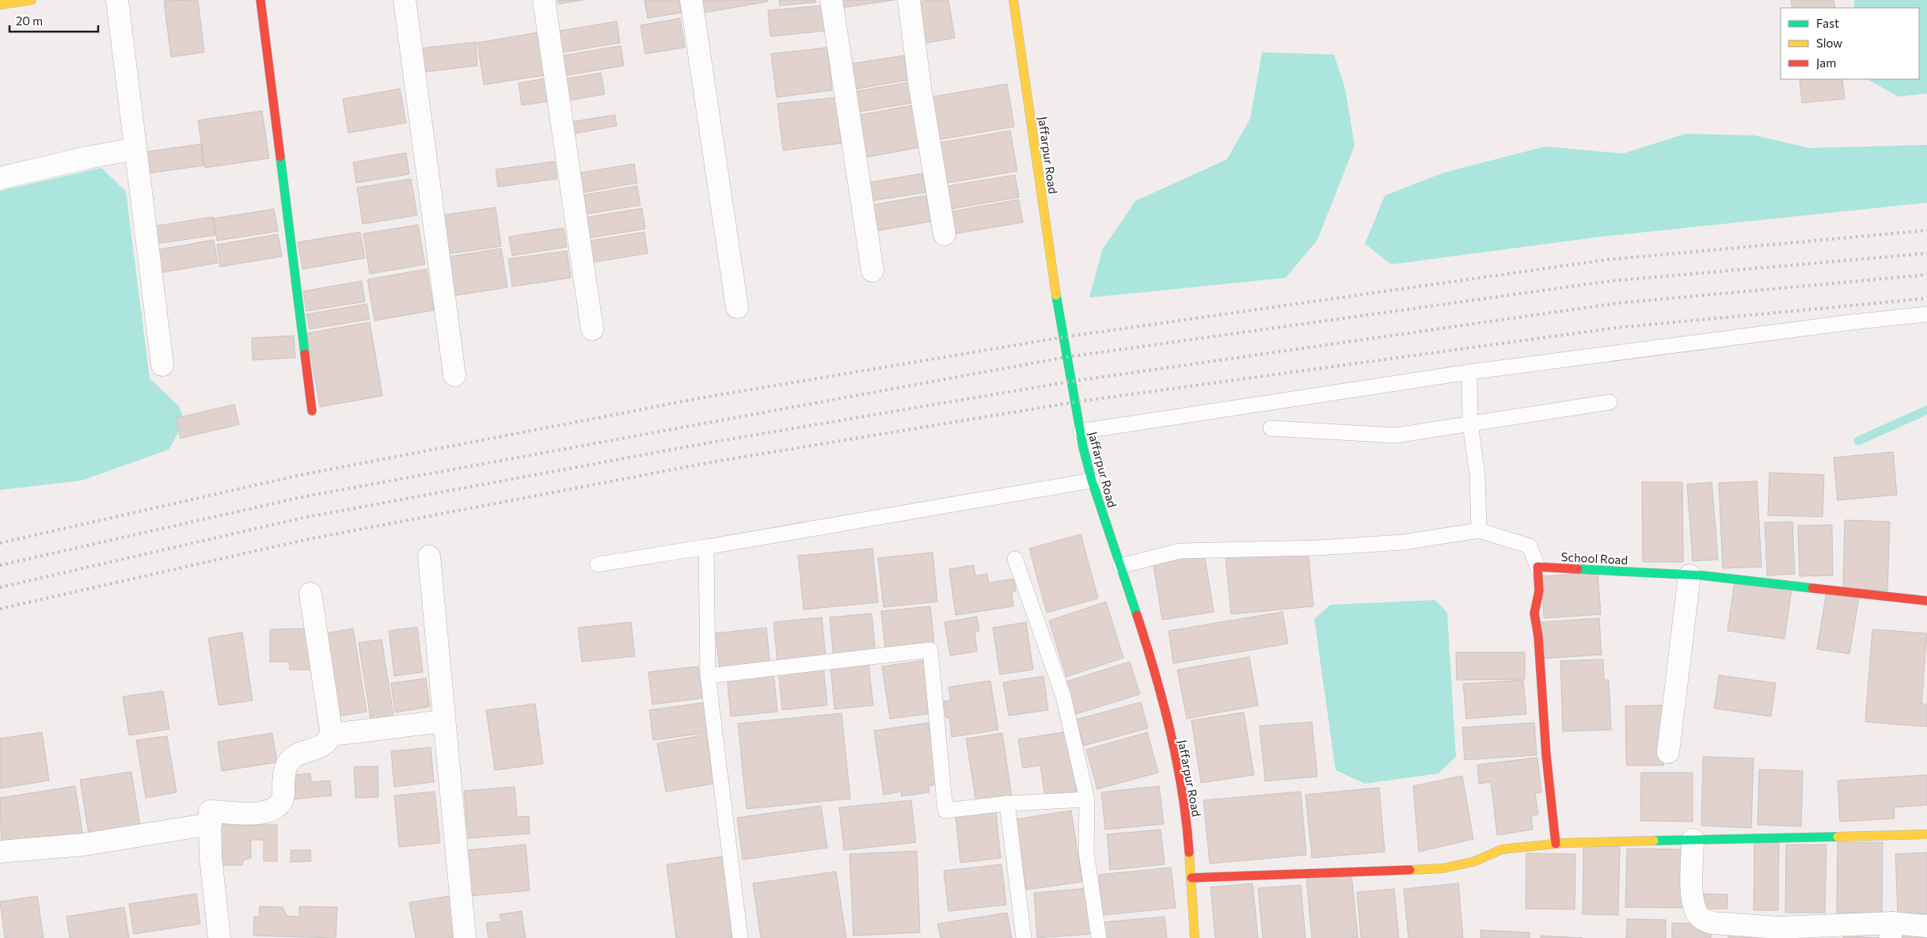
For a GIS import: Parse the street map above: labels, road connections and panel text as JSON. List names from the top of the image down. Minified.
{"streets":{"street":["Jaffarpur Road","School Road"]},"legend":["Fast","Slow","Jam"],"scale_bar":"20 m"}
